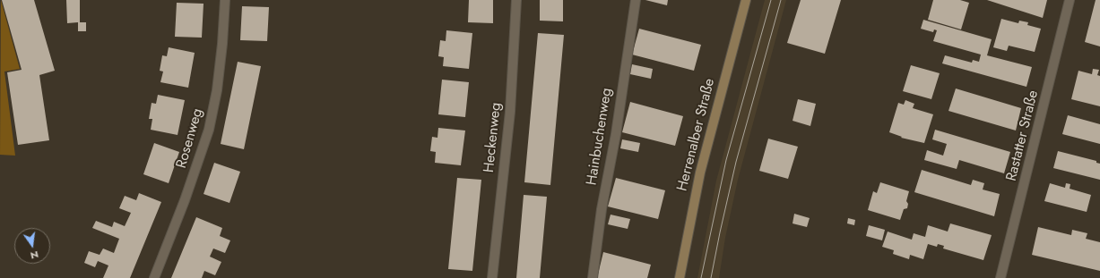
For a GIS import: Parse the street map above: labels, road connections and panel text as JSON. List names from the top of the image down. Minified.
{"streets":{"main road":["Herrenalber Straße"],"street":["Rastatter Straße","Hainbuchenweg","Heckenweg","Rosenweg"]},"north":"bottom"}
